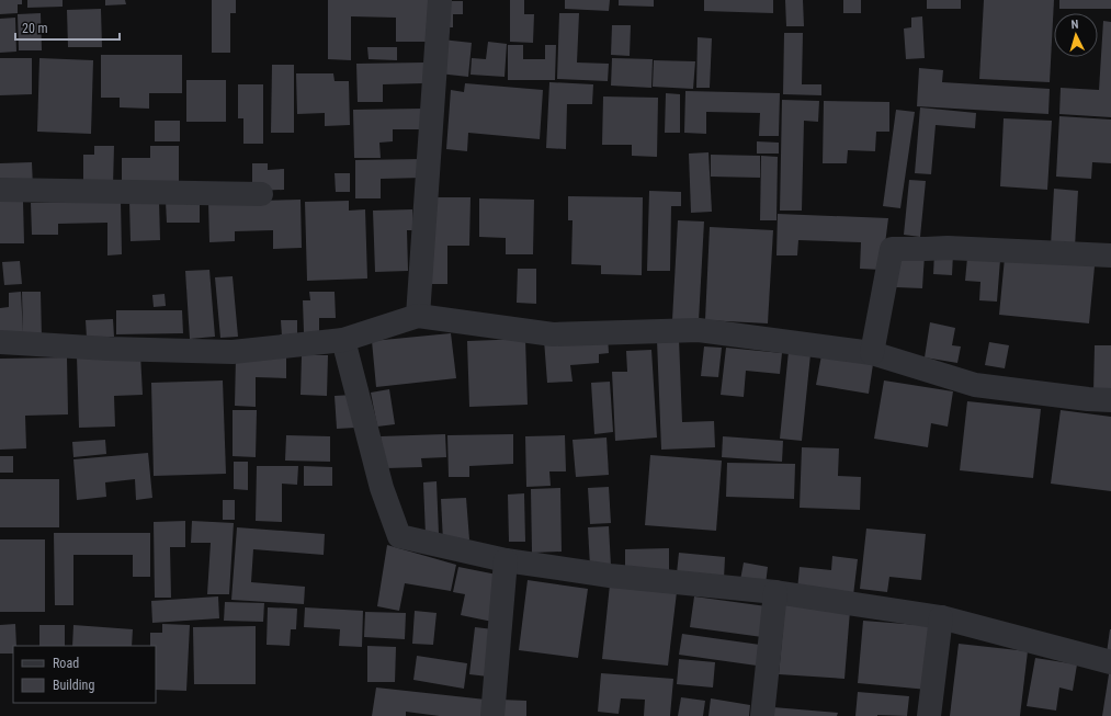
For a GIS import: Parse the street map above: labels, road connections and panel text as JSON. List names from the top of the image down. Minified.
{"legend":["Road","Building"],"scale_bar":"20 m","north":"top"}
